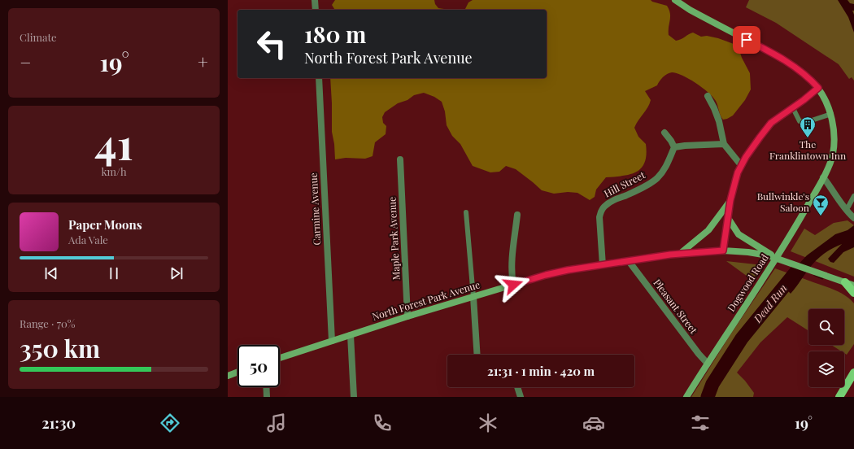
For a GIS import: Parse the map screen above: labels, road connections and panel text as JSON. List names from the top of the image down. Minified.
{"streets":{"street":["Hill Street","Carmine Avenue","Maple Park Avenue","Dogwood Road","North Forest Park Avenue","Pleasant Street"]},"crossings":[["Hill Street","North Forest Park Avenue"],["Carmine Avenue","North Forest Park Avenue"],["Maple Park Avenue","North Forest Park Avenue"],["Dogwood Road","Pleasant Street"],["North Forest Park Avenue","Pleasant Street"]],"water":["Dead Run"],"places":{"building":["The Franklintown Inn"],"bar":["Bullwinkle's Saloon"]},"page":{"tile":["Climate",["41","km/h"],["Range · 70%","350 km"]],"turn":["180 m","North Forest Park Avenue"],"heat":["−","19°","+"],"song":["Paper Moons","Ada Vale"],"limit":"50","trip":"21:31 · 1 min · 420 m","tabs":["21:30","19°"]}}
